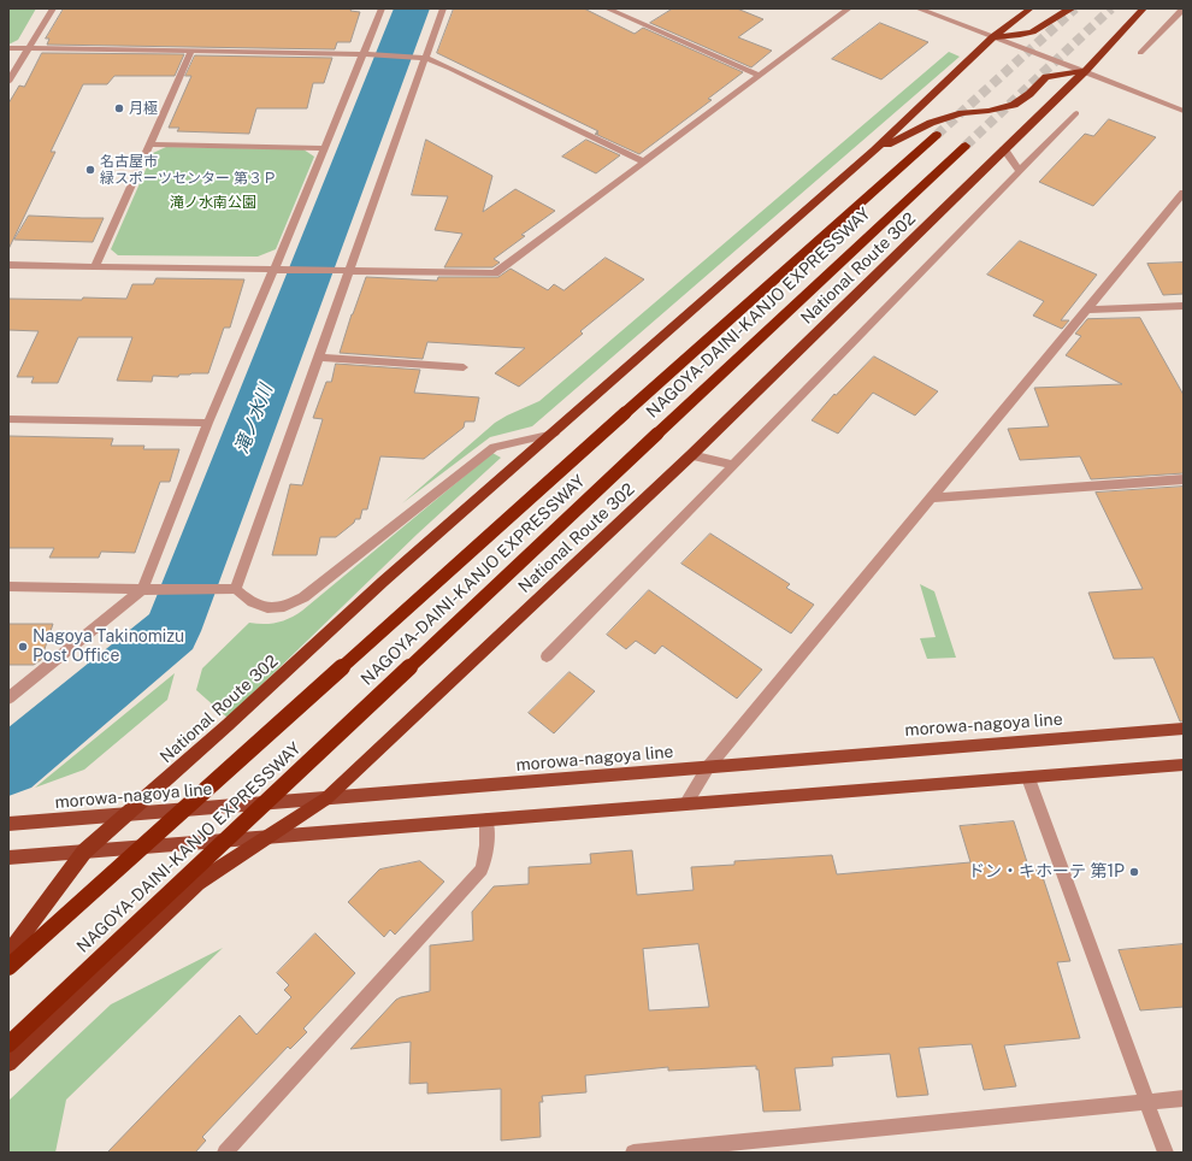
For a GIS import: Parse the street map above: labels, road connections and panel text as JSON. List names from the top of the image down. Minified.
{"streets":{"highway":["National Route 302","NAGOYA-DAINI-KANJO EXPRESSWAY"],"main road":["morowa-nagoya line"]},"crossings":[["National Route 302","morowa-nagoya line"]],"water":["滝ノ水川"],"parks":["滝ノ水南公園"],"places":["月極","名古屋市 緑スポーツセンター 第３Ｐ","Nagoya Takinomizu Post Office","ドン・キホーテ 第1P"]}
